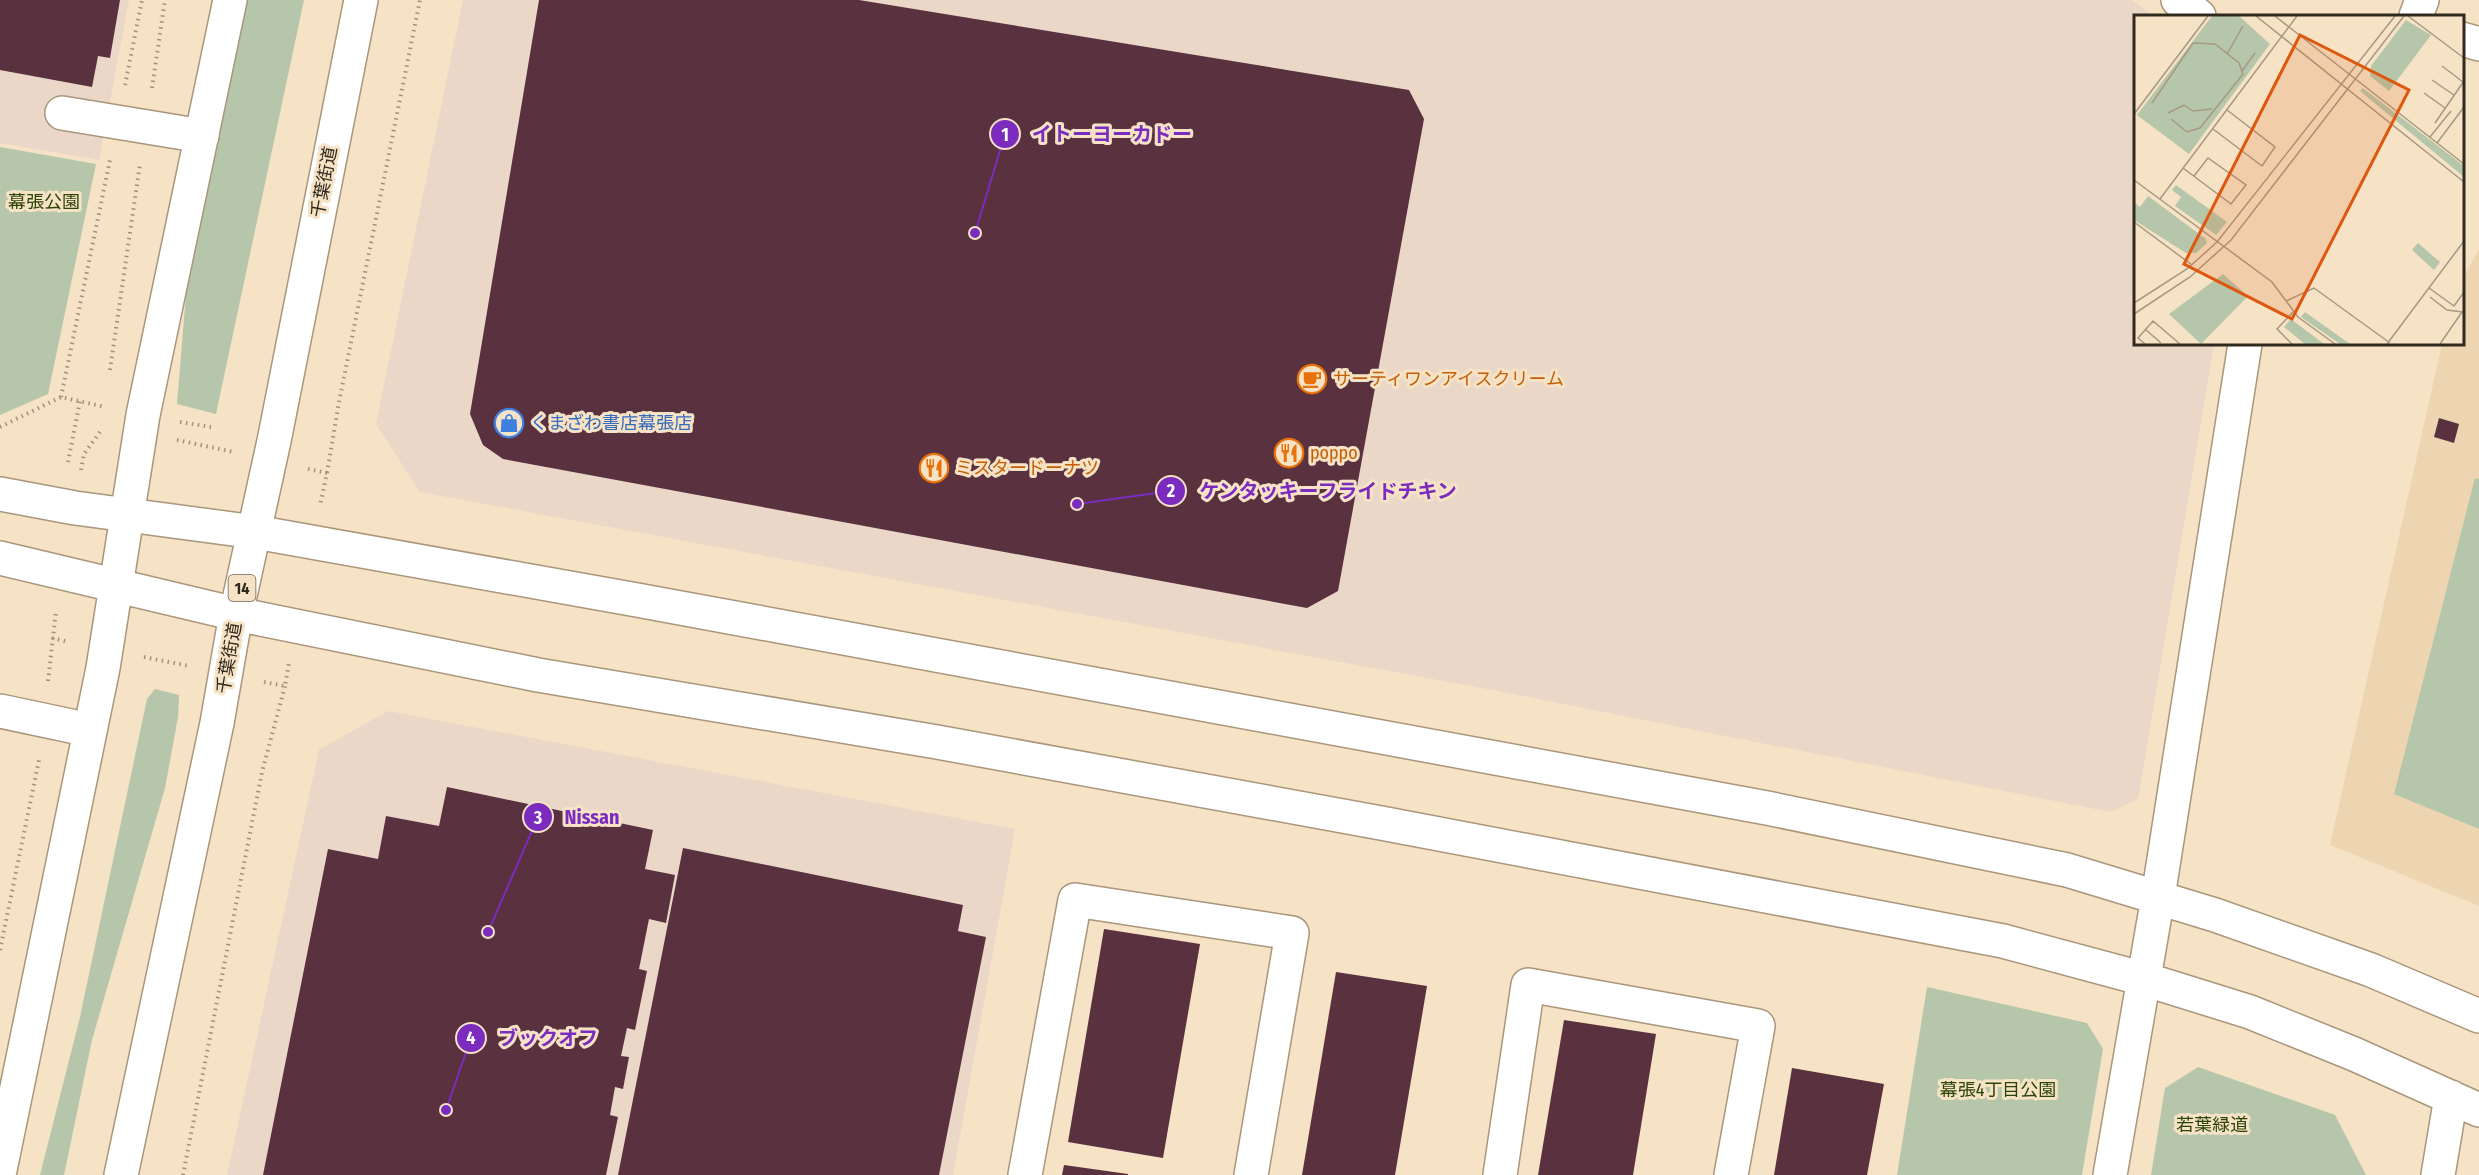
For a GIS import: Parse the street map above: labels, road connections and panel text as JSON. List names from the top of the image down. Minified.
{"streets":{"main road":["千葉街道","14"]},"parks":["幕張公園","幕張4丁目公園","若葉緑道"],"places":{"other":["イトーヨーカドー","ケンタッキーフライドチキン","Nissan","ブックオフ"],"cafe":["サーティワンアイスクリーム"],"shop":["くまざわ書店幕張店"],"restaurant":["poppo","ミスタードーナツ"]}}
